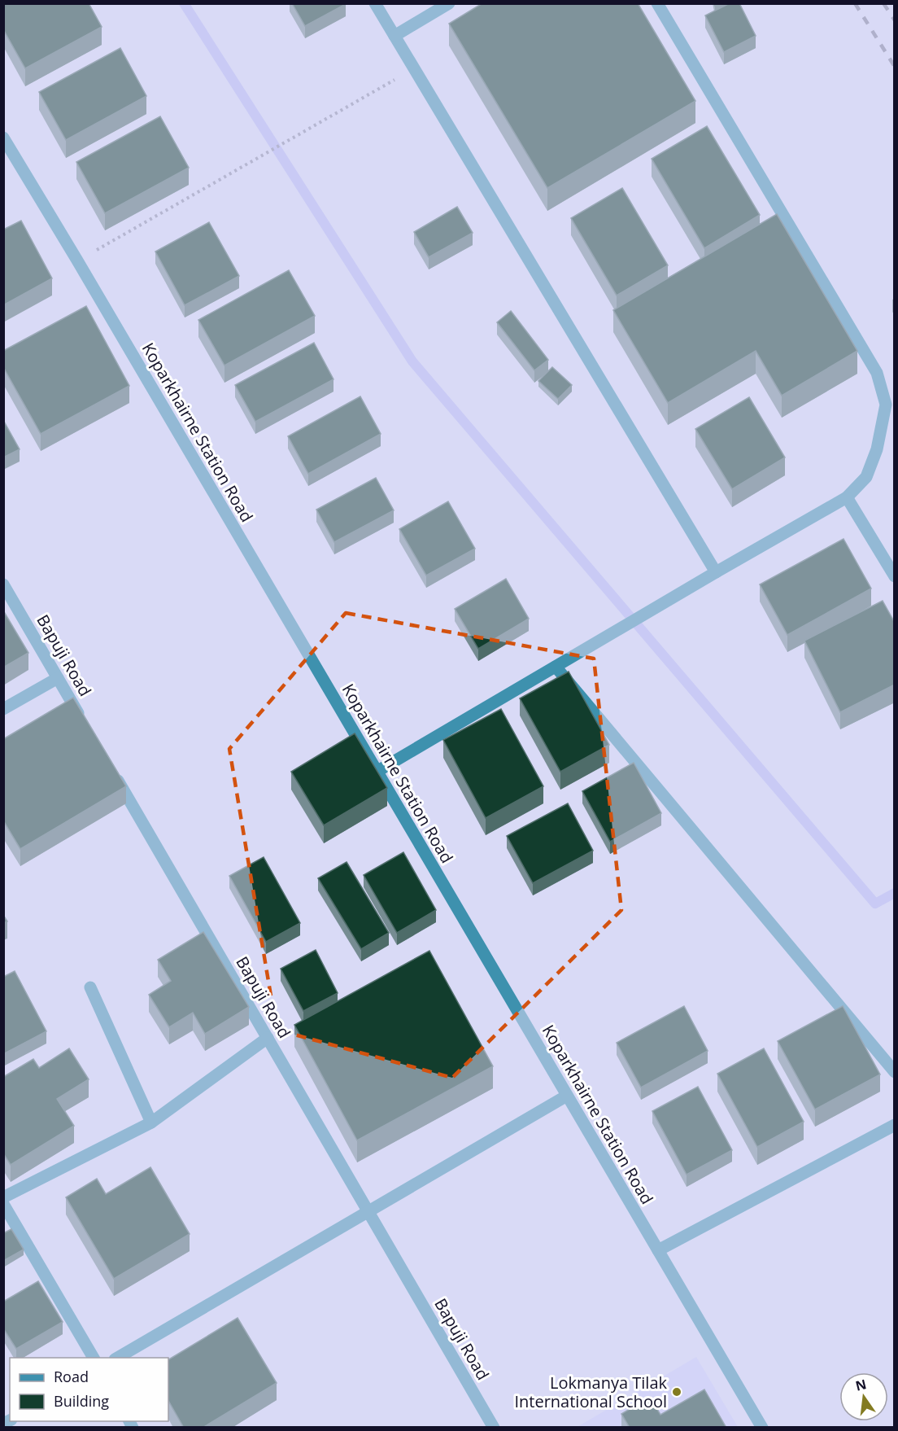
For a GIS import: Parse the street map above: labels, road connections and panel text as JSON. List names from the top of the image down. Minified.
{"streets":{"street":["Koparkhairne Station Road","Bapuji Road"]},"places":["Lokmanya Tilak International School"],"legend":["Road","Building"],"north":"top"}
